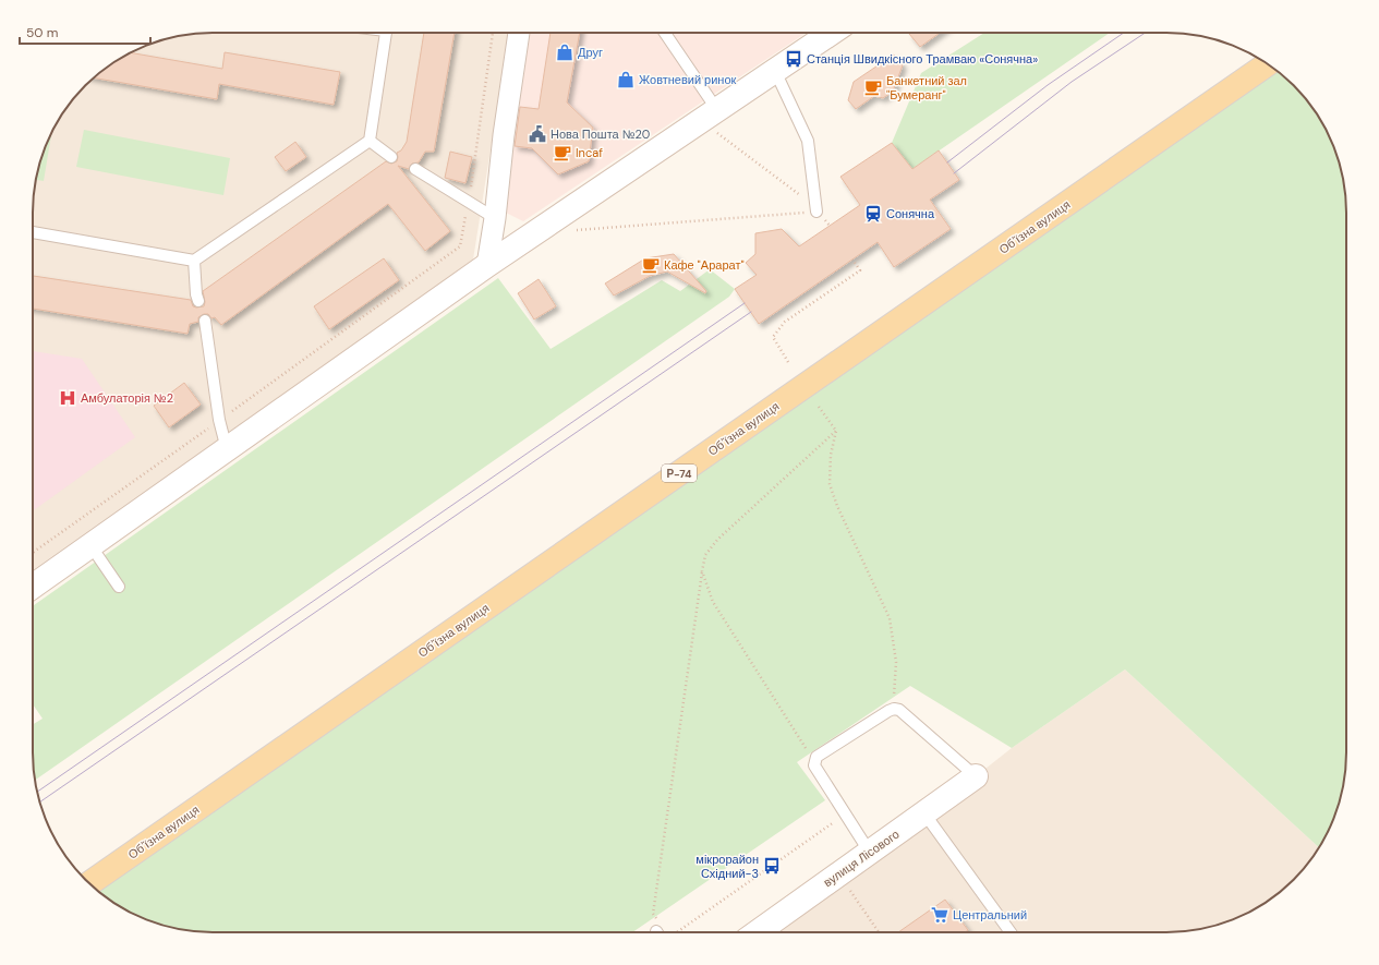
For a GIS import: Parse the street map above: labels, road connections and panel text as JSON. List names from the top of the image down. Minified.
{"streets":{"main road":["Обʼїзна вулиця","Р-74"],"street":["вулиця Лісового"]},"places":{"shop":["Друг","Жовтневий ринок"],"bus stop":["Станцiя Швидкiсного Трамваю «Сонячна»","мікрорайон Східний-3"],"cafe":["Банкетний зал \"Бумеранг\"","Incaf","Кафе \"Арарат\""],"public building":["Нова Пошта №20"],"station":["Сонячна"],"hospital":["Амбулаторія №2"],"supermarket":["Центральний"]},"scale_bar":"50 m"}
